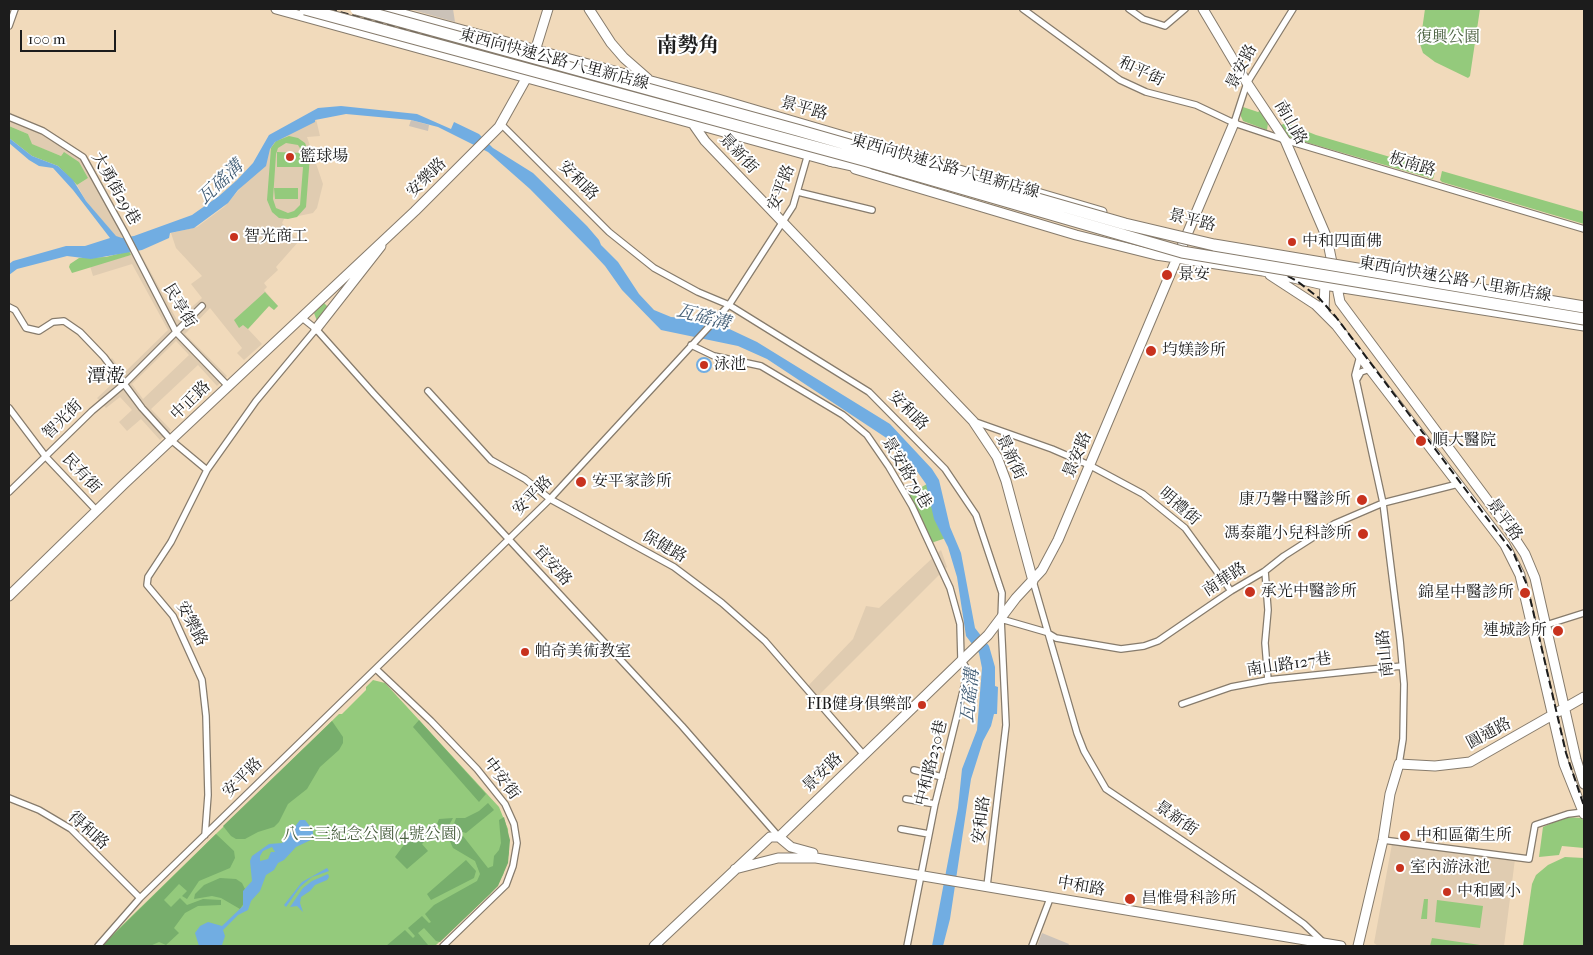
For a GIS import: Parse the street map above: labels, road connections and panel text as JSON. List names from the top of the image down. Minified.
{"streets":{"highway":["東西向快速公路 八里新店線"],"main road":["景安路","景平路","南山路","景新街","安樂路","中正路","圓通路","中和路"],"street":["和平街","板南路","安和路","安平路","大勇街29巷","民享街","智光街","景安路79巷","民有街","明禮街","保健路","宜安路","南華路","南山路127巷","中和路230巷","中安街","得和路"]},"crossings":[["東西向快速公路 八里新店線","景安路"],["東西向快速公路 八里新店線","景平路"],["景安路","和平街"],["景安路","景平路"],["景安路","南山路"],["景安路","景新街"],["景安路","板南路"],["景安路","安和路"],["景安路","景安路79巷"],["景安路","明禮街"],["景安路","保健路"],["景安路","宜安路"],["景安路","南華路"],["景安路","中和路230巷"],["景安路","中和路"],["和平街","板南路"],["景平路","南山路"],["景平路","景新街"],["景平路","安平路"],["景平路","南華路"],["景平路","圓通路"],["南山路","板南路"],["南山路","南華路"],["南山路","南山路127巷"],["南山路","圓通路"],["景新街","安平路"],["景新街","明禮街"],["景新街","南華路"],["景新街","中和路"],["安樂路","安和路"],["安樂路","安平路"],["安樂路","中正路"],["安樂路","宜安路"],["安和路","安平路"],["安和路","南華路"],["安和路","中和路"],["安平路","景安路79巷"],["安平路","保健路"],["安平路","宜安路"],["安平路","中安街"],["大勇街29巷","民享街"],["民享街","中正路"],["民享街","智光街"],["中正路","民有街"],["中正路","宜安路"],["智光街","民有街"],["景安路79巷","中和路230巷"],["明禮街","南華路"],["宜安路","中和路"],["中和路230巷","中和路"]],"districts":["南勢角","潭漧"],"water":["瓦磘溝"],"parks":["復興公園","八二三紀念公園(4號公園)"],"places":["籃球場","智光商工","中和四面佛","景安","均媄診所","泳池","順大醫院","安平家診所","康乃馨中醫診所","馮泰龍小兒科診所","承光中醫診所","錦星中醫診所","連城診所","帕奇美術教室","FIB健身俱樂部","中和區衛生所","室內游泳池","中和國小","昌惟骨科診所"],"scale_bar":"100 m"}
